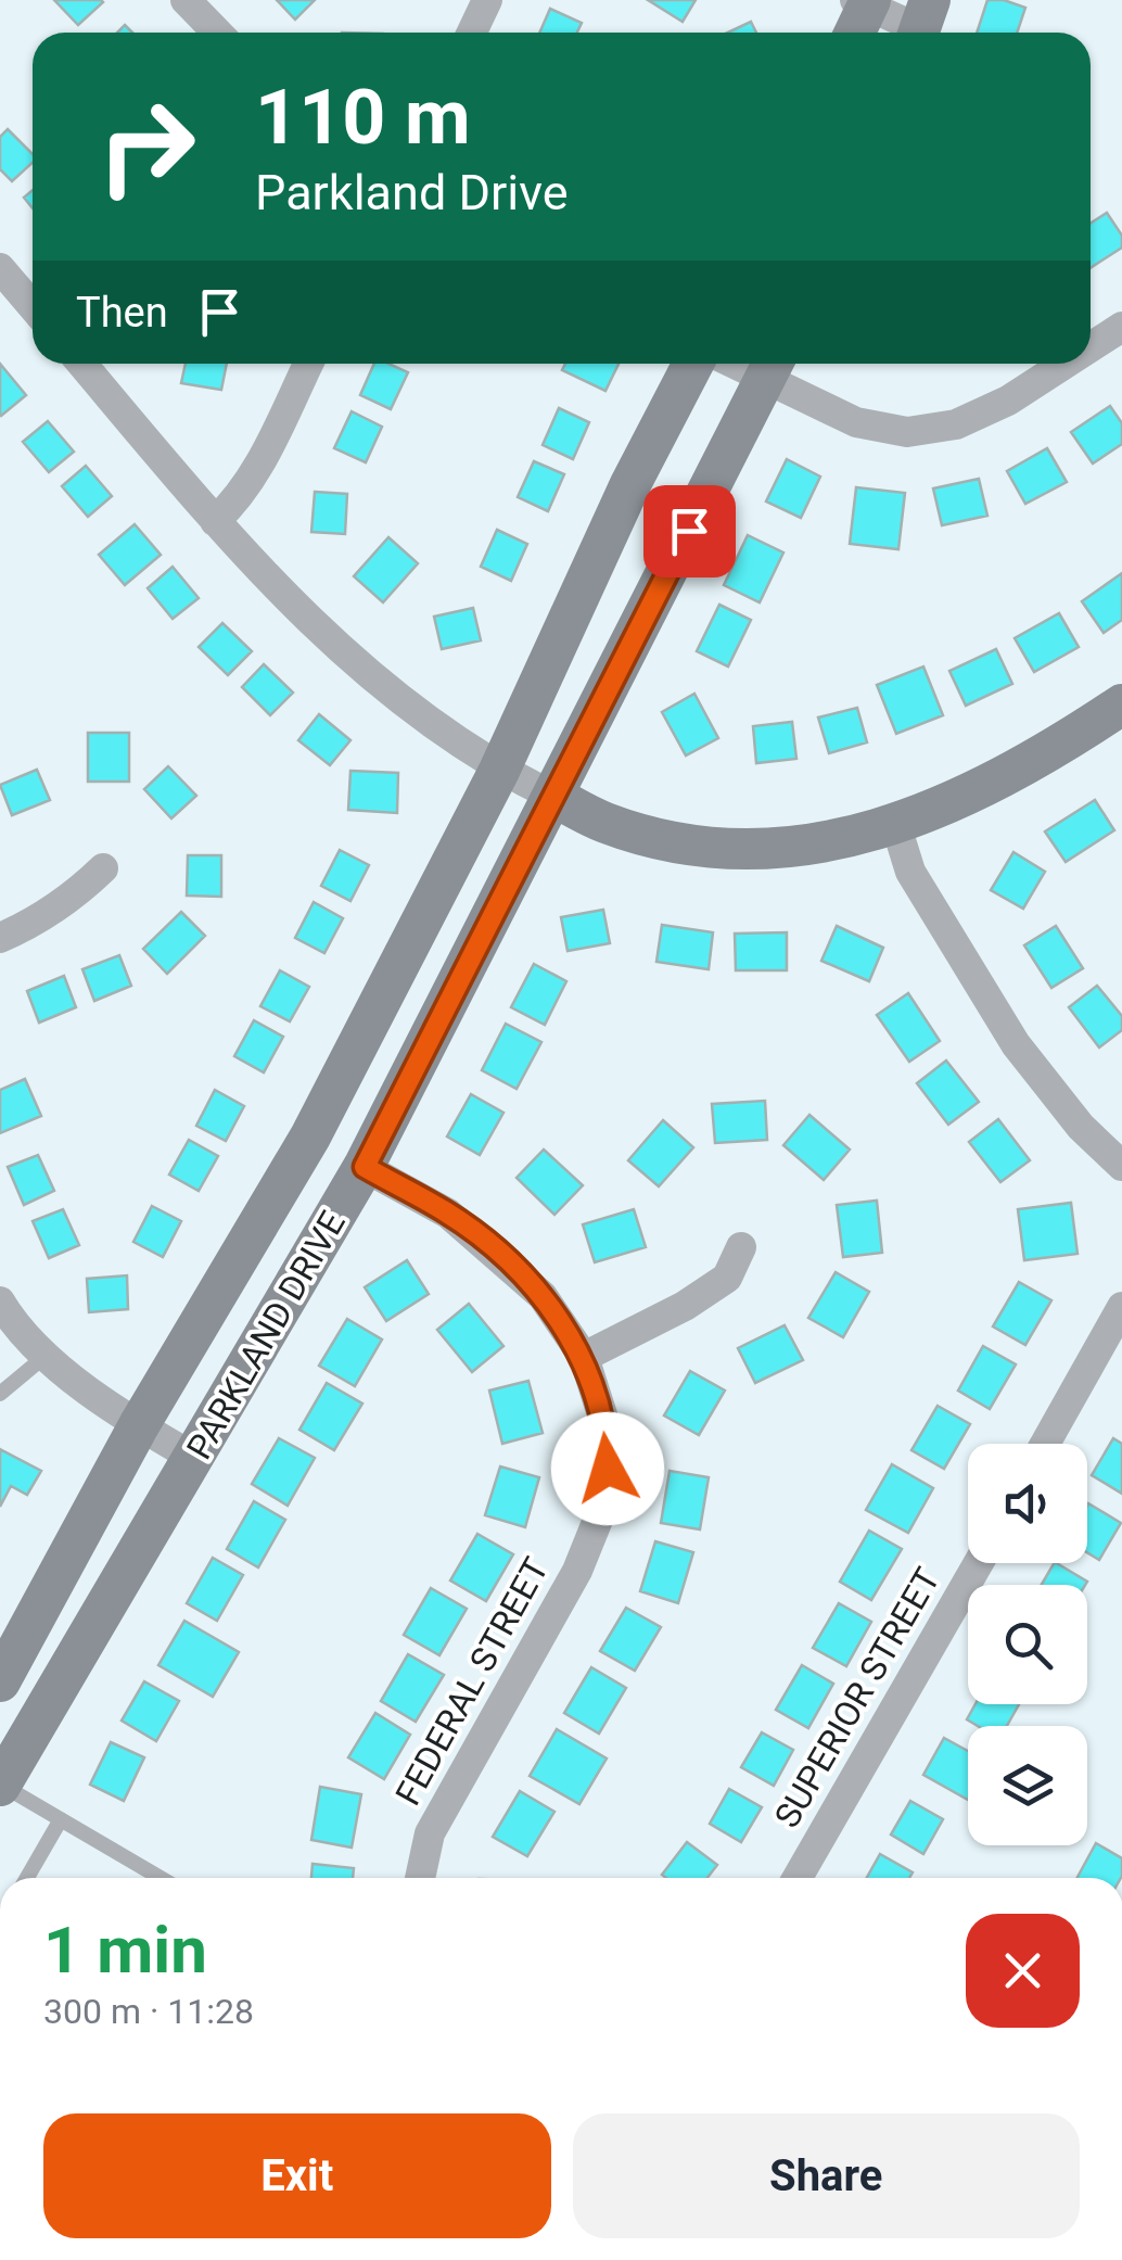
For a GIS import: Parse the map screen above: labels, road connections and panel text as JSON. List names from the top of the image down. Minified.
{"streets":{"street":["PARKLAND DRIVE","FEDERAL STREET","SUPERIOR STREET"]},"crossings":[["PARKLAND DRIVE","FEDERAL STREET"]],"page":{"turn":["110 m","Parkland Drive"],"then":"Then","heading":["1 min","300 m · 11:28"],"buttons":["Exit","Share"]}}
